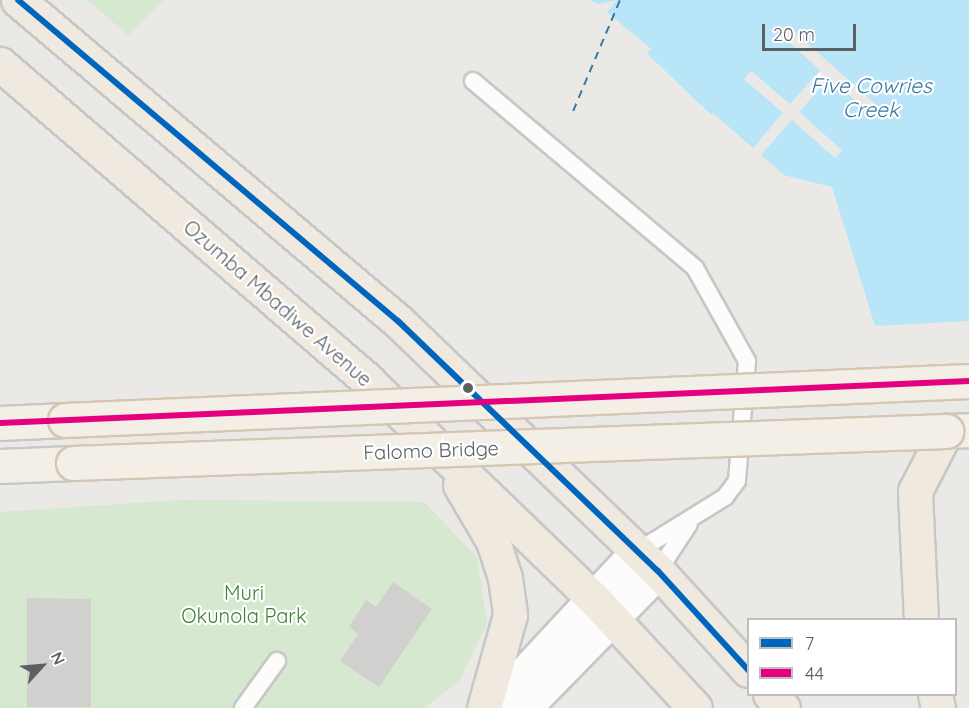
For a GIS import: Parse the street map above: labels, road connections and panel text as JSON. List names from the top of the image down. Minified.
{"streets":{"highway":["Ozumba Mbadiwe Avenue"],"main road":["Falomo Bridge"]},"water":["Five Cowries Creek"],"parks":["Muri Okunola Park"],"lines":["transit line 7","transit line 44"],"legend":["7","44"],"scale_bar":"20 m","north":"top right"}
